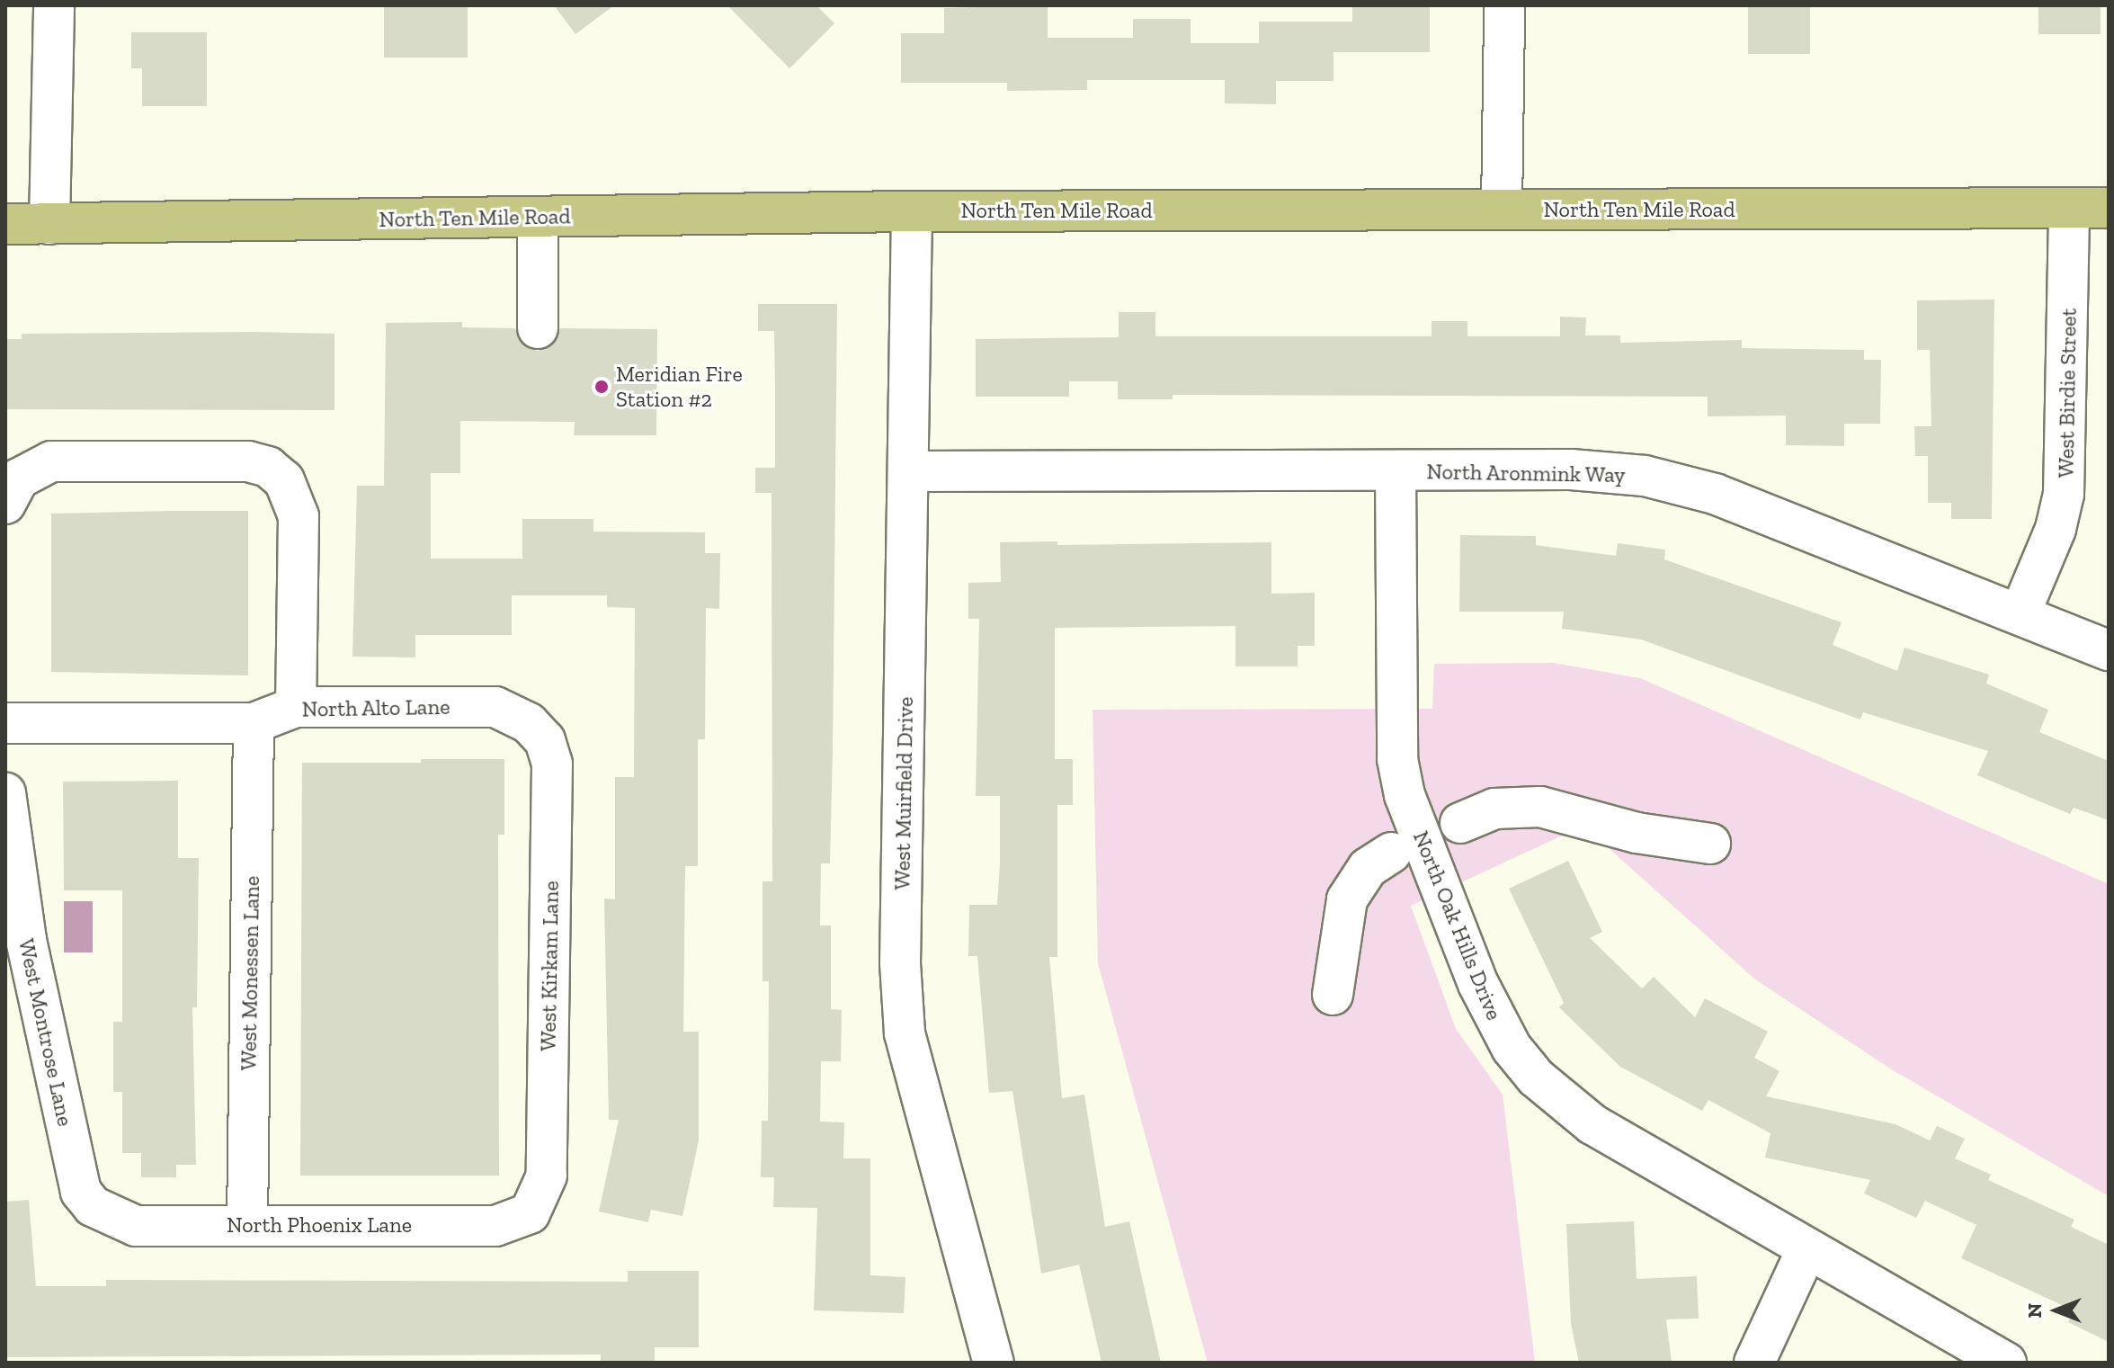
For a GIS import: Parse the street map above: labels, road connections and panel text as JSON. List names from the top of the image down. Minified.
{"streets":{"main road":["North Ten Mile Road"],"street":["West Birdie Street","North Aronmink Way","North Alto Lane","West Muirfield Drive","North Oak Hills Drive","West Kirkam Lane","West Monessen Lane","West Montrose Lane","North Phoenix Lane"]},"crossings":[["North Ten Mile Road","West Birdie Street"],["North Ten Mile Road","West Muirfield Drive"],["West Birdie Street","North Aronmink Way"],["North Aronmink Way","West Muirfield Drive"],["North Aronmink Way","North Oak Hills Drive"],["North Alto Lane","West Kirkam Lane"],["North Alto Lane","West Monessen Lane"],["West Kirkam Lane","North Phoenix Lane"],["West Monessen Lane","North Phoenix Lane"],["West Montrose Lane","North Phoenix Lane"]],"places":["Meridian Fire Station #2"],"north":"left"}
